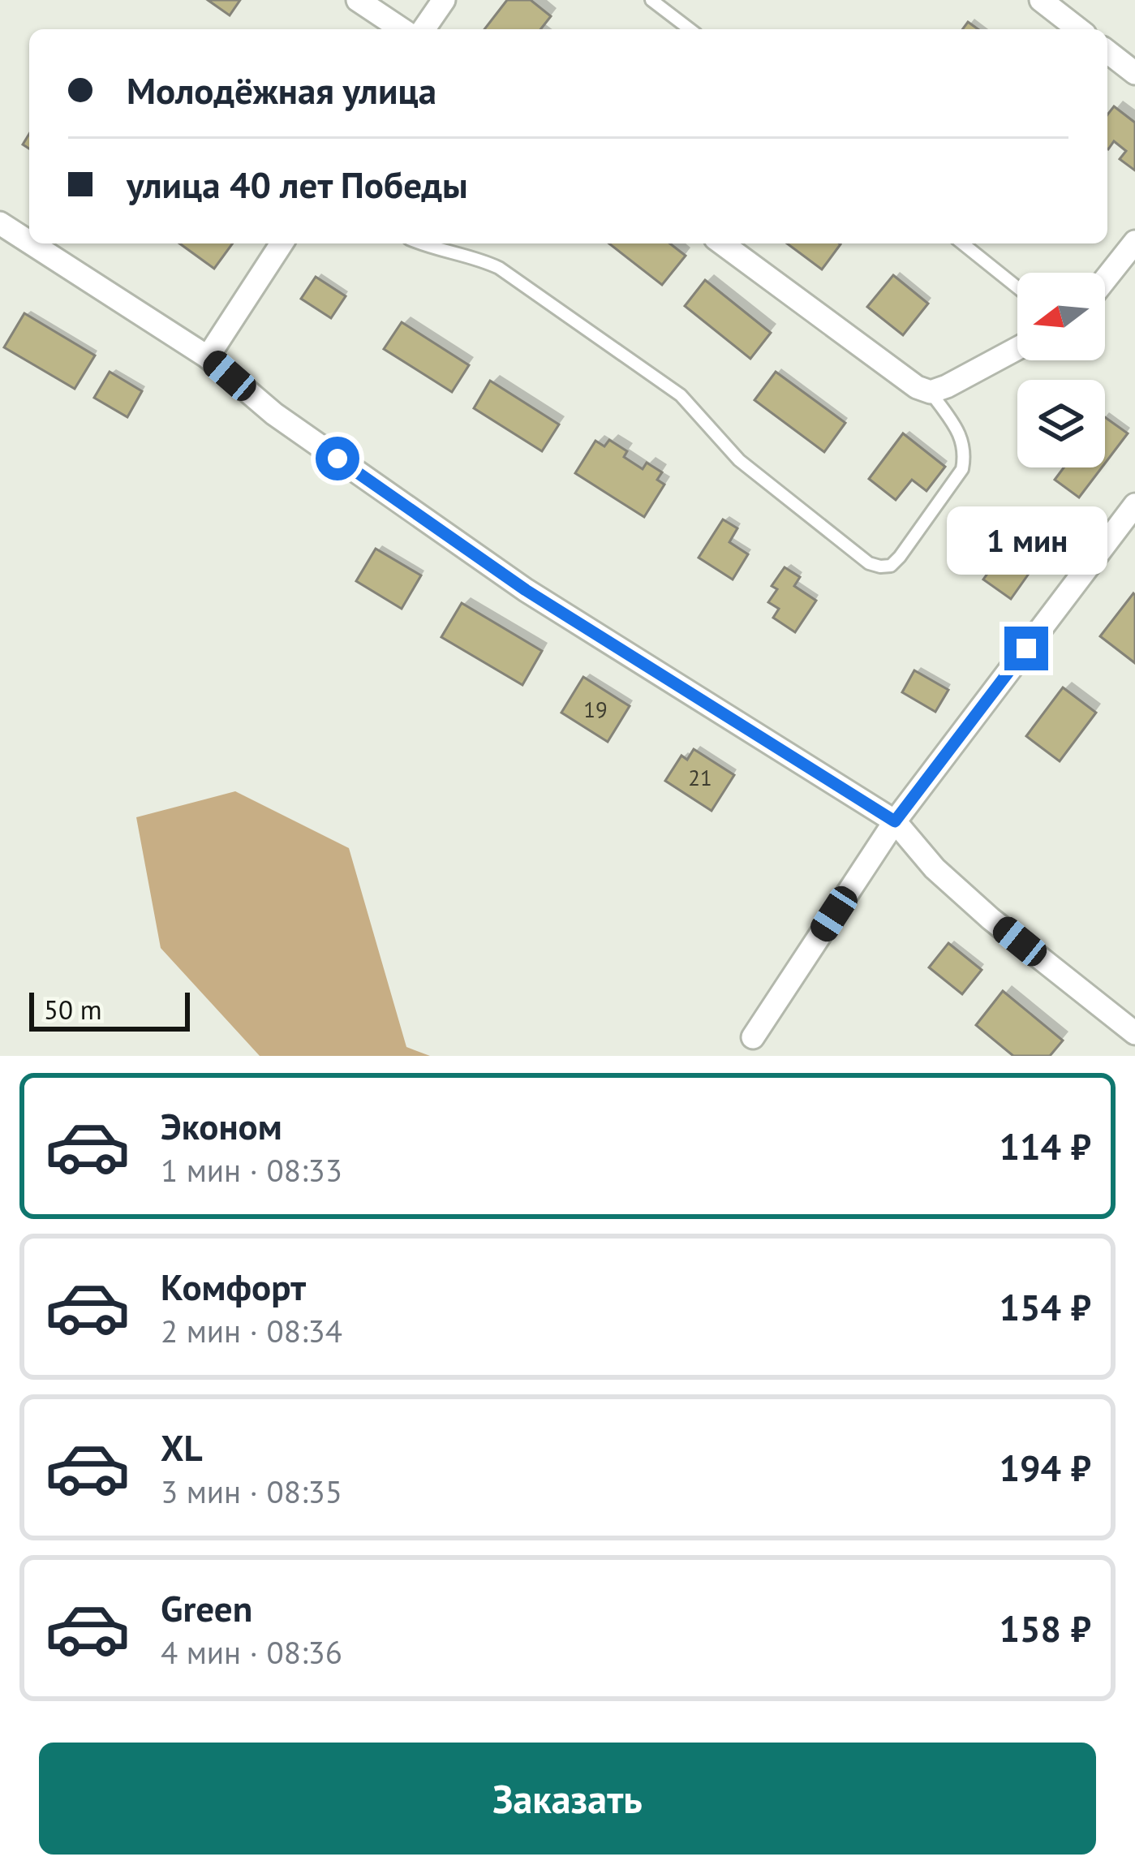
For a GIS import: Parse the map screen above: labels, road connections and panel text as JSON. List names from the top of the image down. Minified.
{"house_numbers":["19","21"],"scale_bar":"50 m","north":"left","page":{"banner":["Молодёжная улица","улица 40 лет Победы"],"bubble":"1 мин","scale":"50 m","list":[{"name":"Эконом","note":"1 мин · 08:33","value":"114 ₽"},{"name":"Комфорт","note":"2 мин · 08:34","value":"154 ₽"},{"name":"XL","note":"3 мин · 08:35","value":"194 ₽"},{"name":"Green","note":"4 мин · 08:36","value":"158 ₽"}],"buttons":"Заказать"}}
